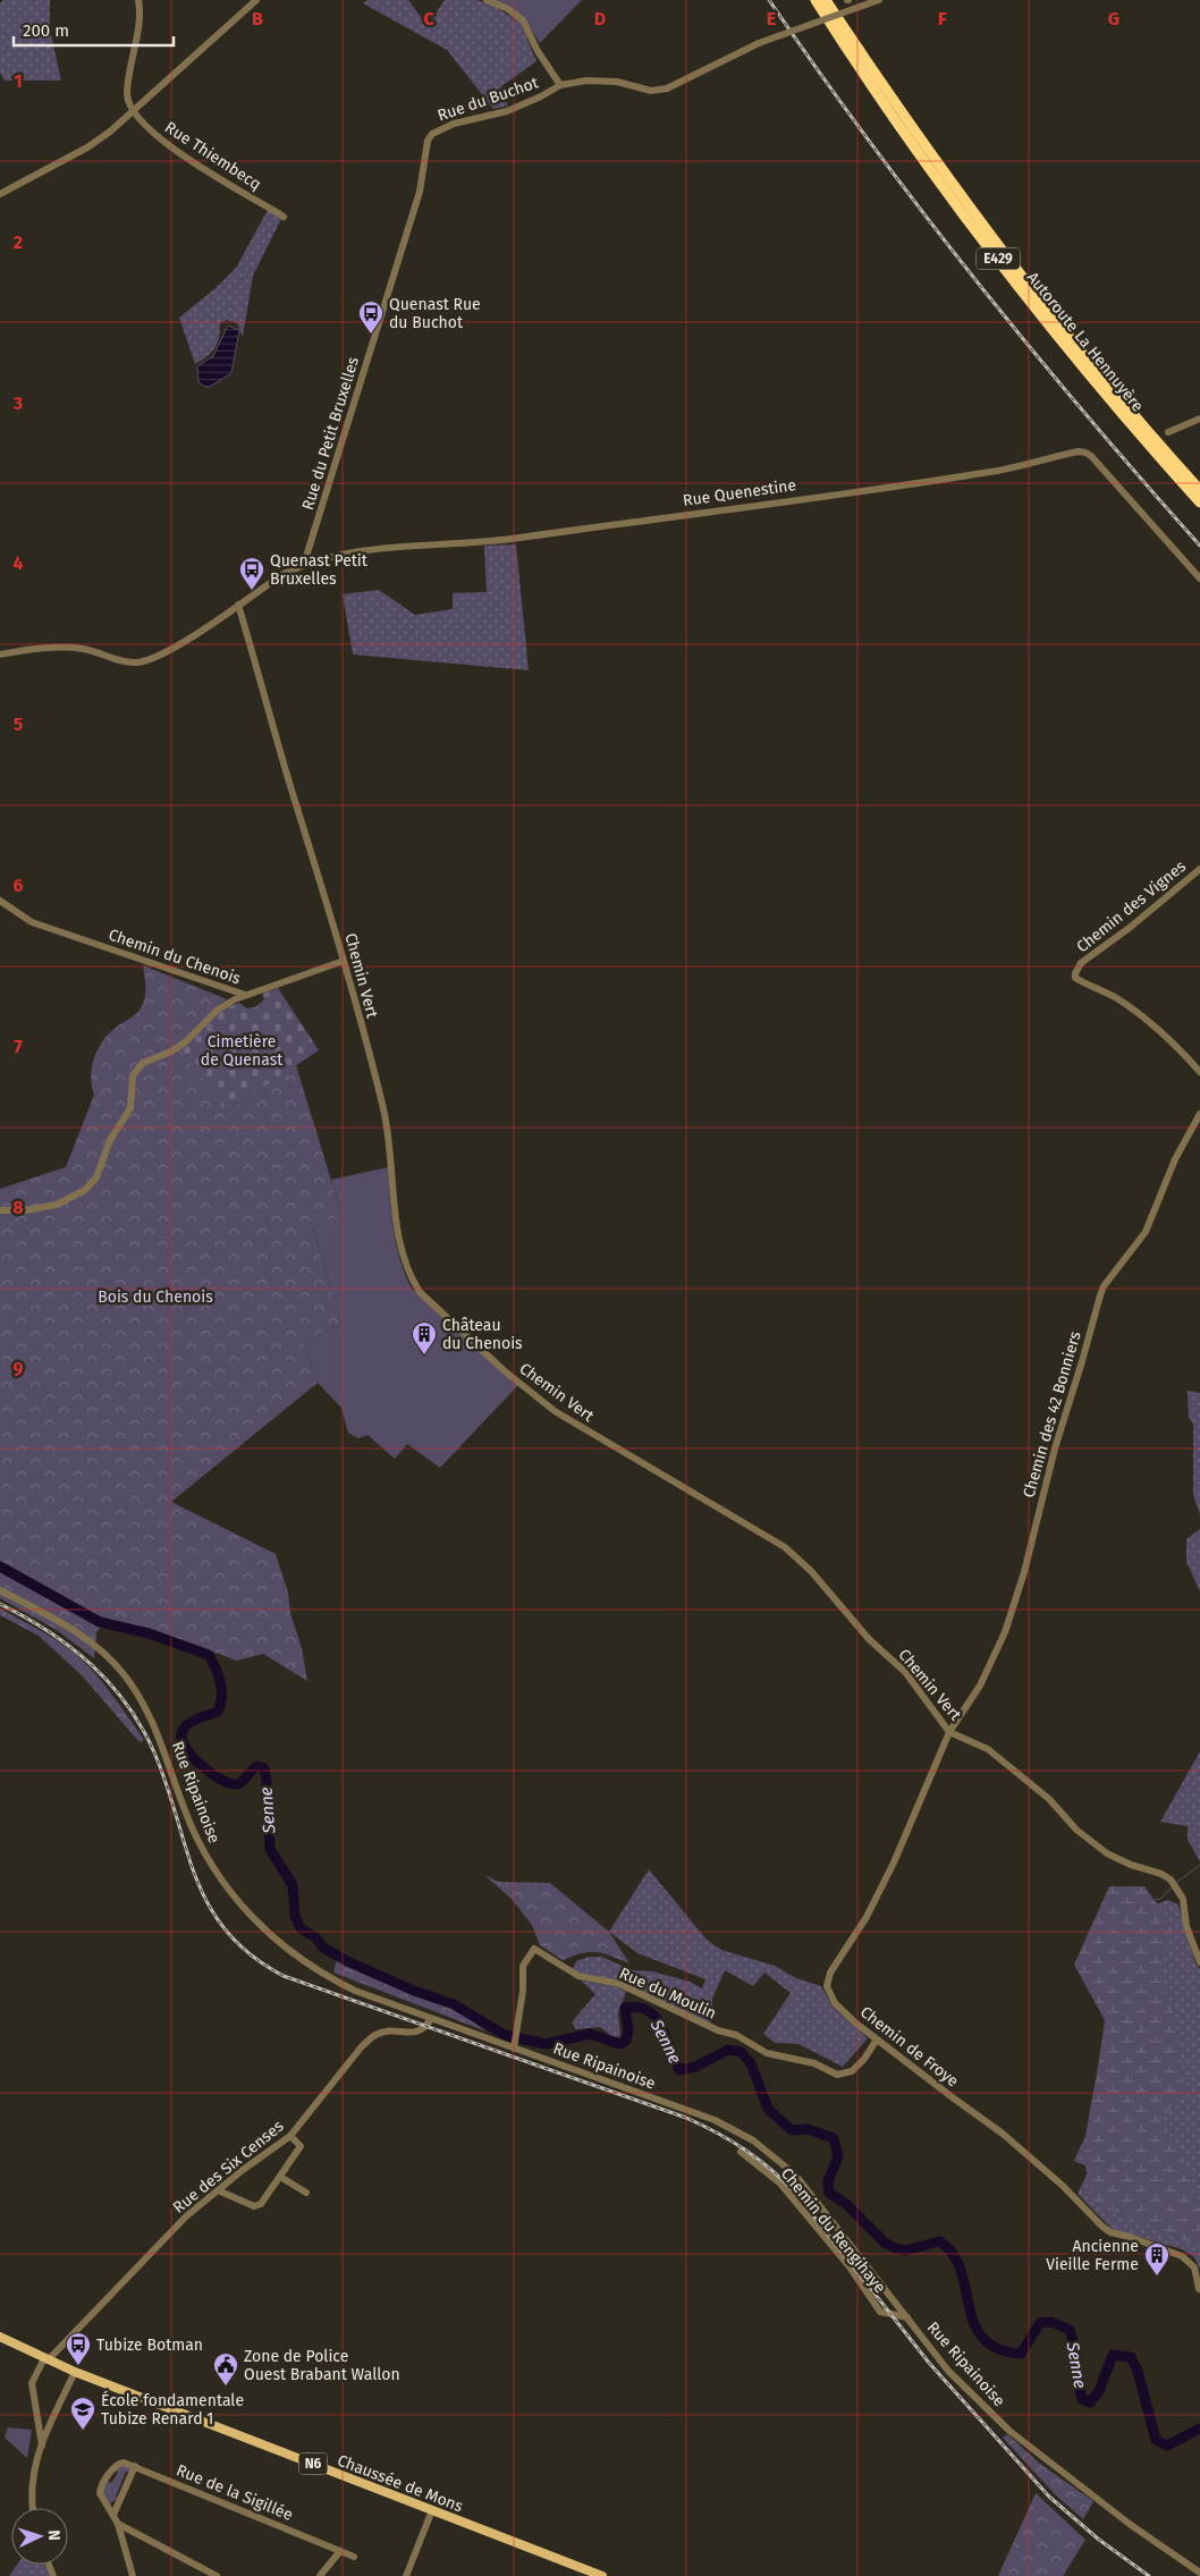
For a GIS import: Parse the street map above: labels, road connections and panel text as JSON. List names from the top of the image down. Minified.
{"streets":{"highway":["E429","Autoroute La Hennuyère"],"main road":["N6","Chaussée de Mons"],"street":["Rue du Buchot","Rue Thiembecq","Rue du Petit Bruxelles","Rue Quenestine","Chemin des Vignes","Chemin du Chenois","Chemin Vert","Chemin des 42 Bonniers","Rue Ripainoise","Rue du Moulin","Chemin de Froye","Rue des Six Censes","Chemin du Rengihaye","Rue de la Sigillée"]},"crossings":[["Rue du Buchot","Rue du Petit Bruxelles"],["Rue du Petit Bruxelles","Rue Quenestine"],["Rue Quenestine","Chemin Vert"],["Chemin du Chenois","Chemin Vert"],["Chemin Vert","Chemin des 42 Bonniers"],["Chemin Vert","Chemin de Froye"],["Chemin des 42 Bonniers","Chemin de Froye"],["Rue Ripainoise","Rue du Moulin"],["Rue Ripainoise","Rue des Six Censes"],["Rue Ripainoise","Chemin du Rengihaye"],["Rue du Moulin","Chemin de Froye"],["Rue des Six Censes","Chaussée de Mons"]],"water":["Senne"],"parks":["Cimetière de Quenast","Bois du Chenois"],"places":{"bus stop":["Quenast Rue du Buchot","Quenast Petit Bruxelles","Tubize Botman"],"building":["Château du Chenois","Ancienne Vieille Ferme"],"public building":["Zone de Police Ouest Brabant Wallon"],"school or university":["École fondamentale Tubize Renard 1"]},"scale_bar":"200 m","north":"right","grid":{"columns":["B","C","D","E","F","G"],"rows":["1","2","3","4","5","6","7","8","9"]}}
